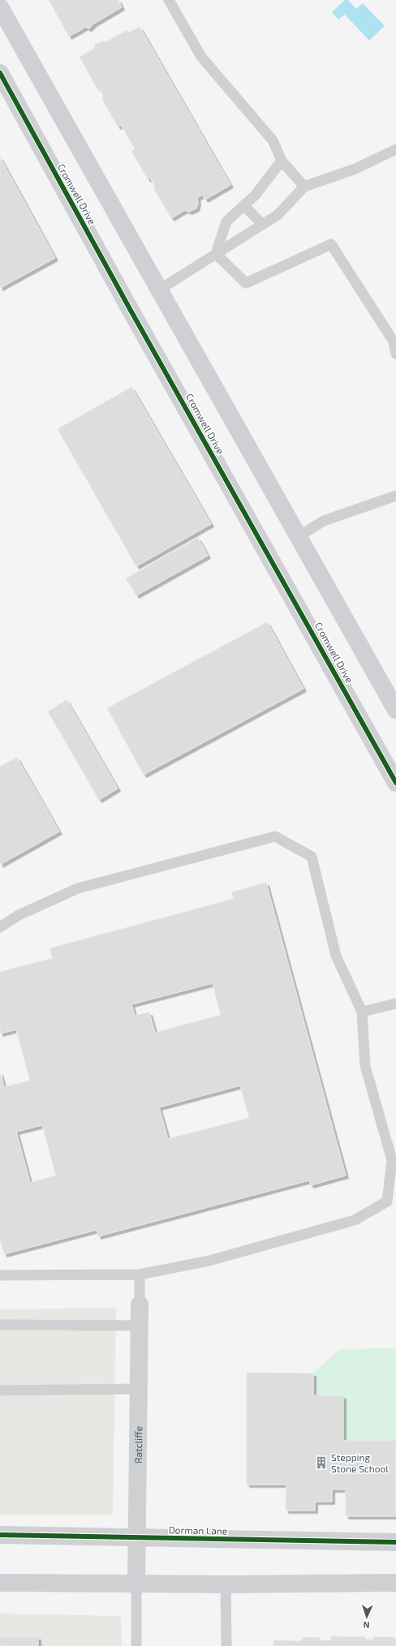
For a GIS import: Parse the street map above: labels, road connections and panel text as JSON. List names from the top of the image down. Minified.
{"streets":{"street":["Cromwell Drive","Ratcliffe","Dorman Lane"]},"crossings":[["Ratcliffe","Dorman Lane"]],"places":{"building":["Stepping Stone School"]},"north":"bottom"}
